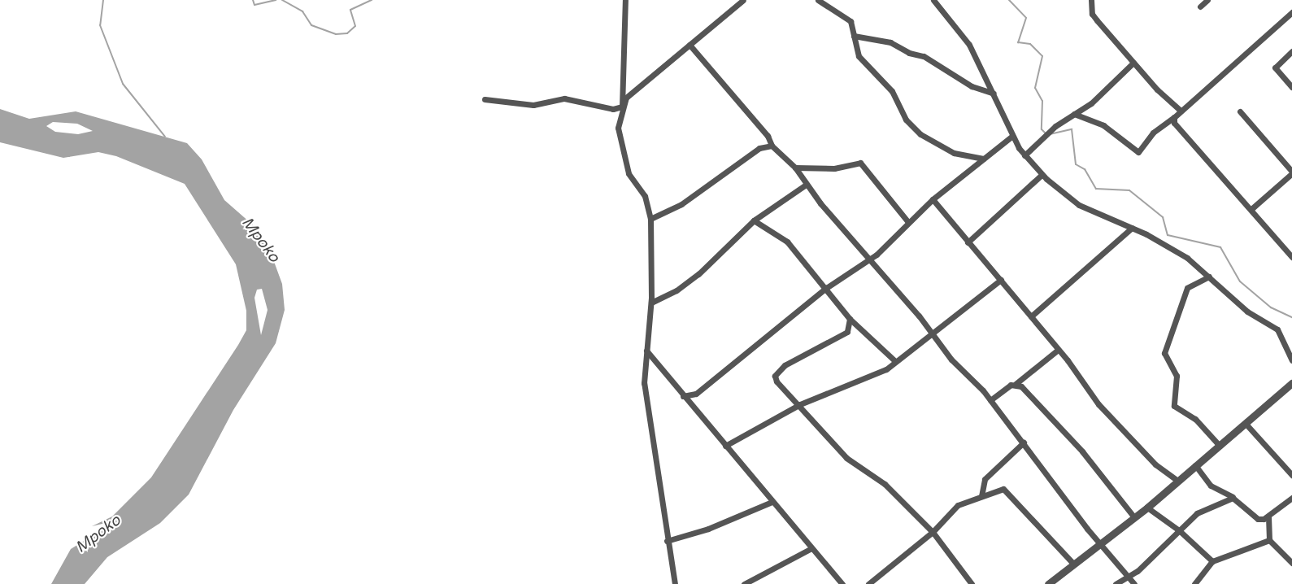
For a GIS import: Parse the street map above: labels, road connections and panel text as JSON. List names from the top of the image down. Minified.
{"water":["Mpoko"]}
